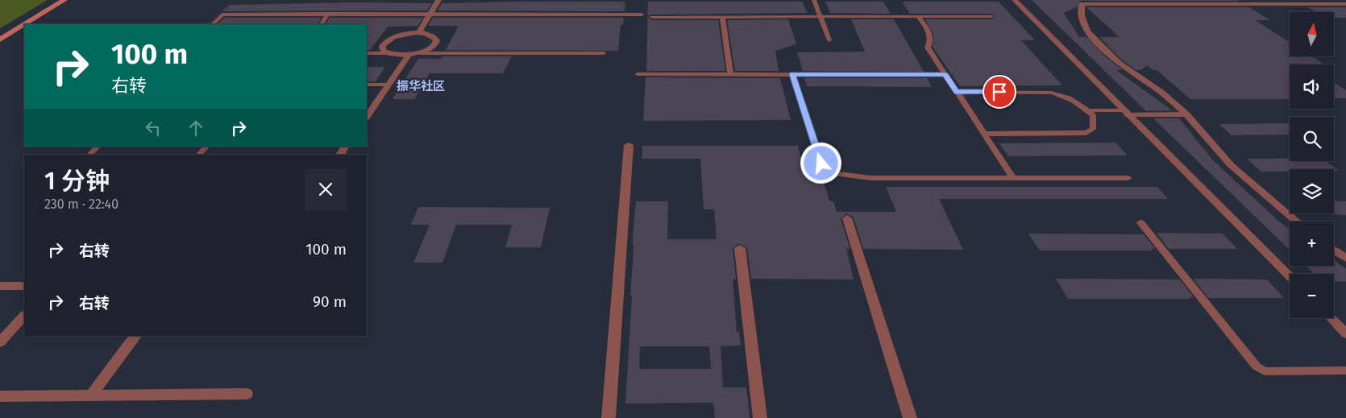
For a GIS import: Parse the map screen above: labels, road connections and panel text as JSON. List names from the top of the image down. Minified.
{"districts":["振华社区"],"north":"top","page":{"map_buttons":["+","−"],"turn":["100 m","右转"],"heading":["1 分钟","230 m · 22:40"],"list":[{"name":"右转","value":"100 m"},{"name":"右转","value":"90 m"}]}}
